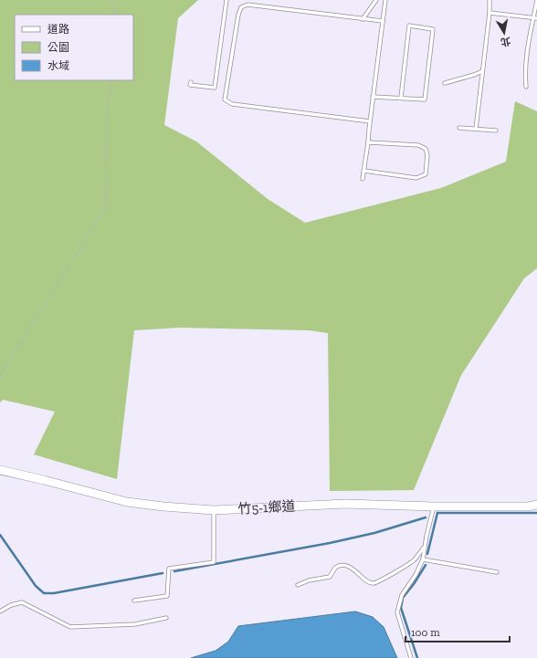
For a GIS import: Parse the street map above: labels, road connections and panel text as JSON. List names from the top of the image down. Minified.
{"streets":{"street":["竹5-1鄉道"]},"legend":["道路","公園","水域"],"scale_bar":"100 m","north":"bottom"}
